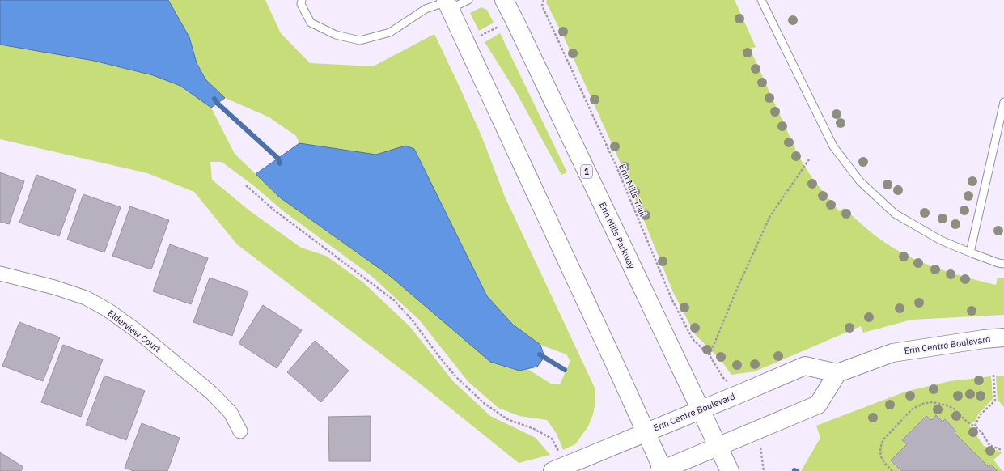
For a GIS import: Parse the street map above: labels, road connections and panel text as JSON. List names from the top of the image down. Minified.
{"streets":{"main road":["1","Erin Mills Parkway","Erin Centre Boulevard"],"street":["Elderview Court"],"path":["Erin Mills Trail"]},"crossings":[["Erin Mills Parkway","Erin Centre Boulevard"]]}
